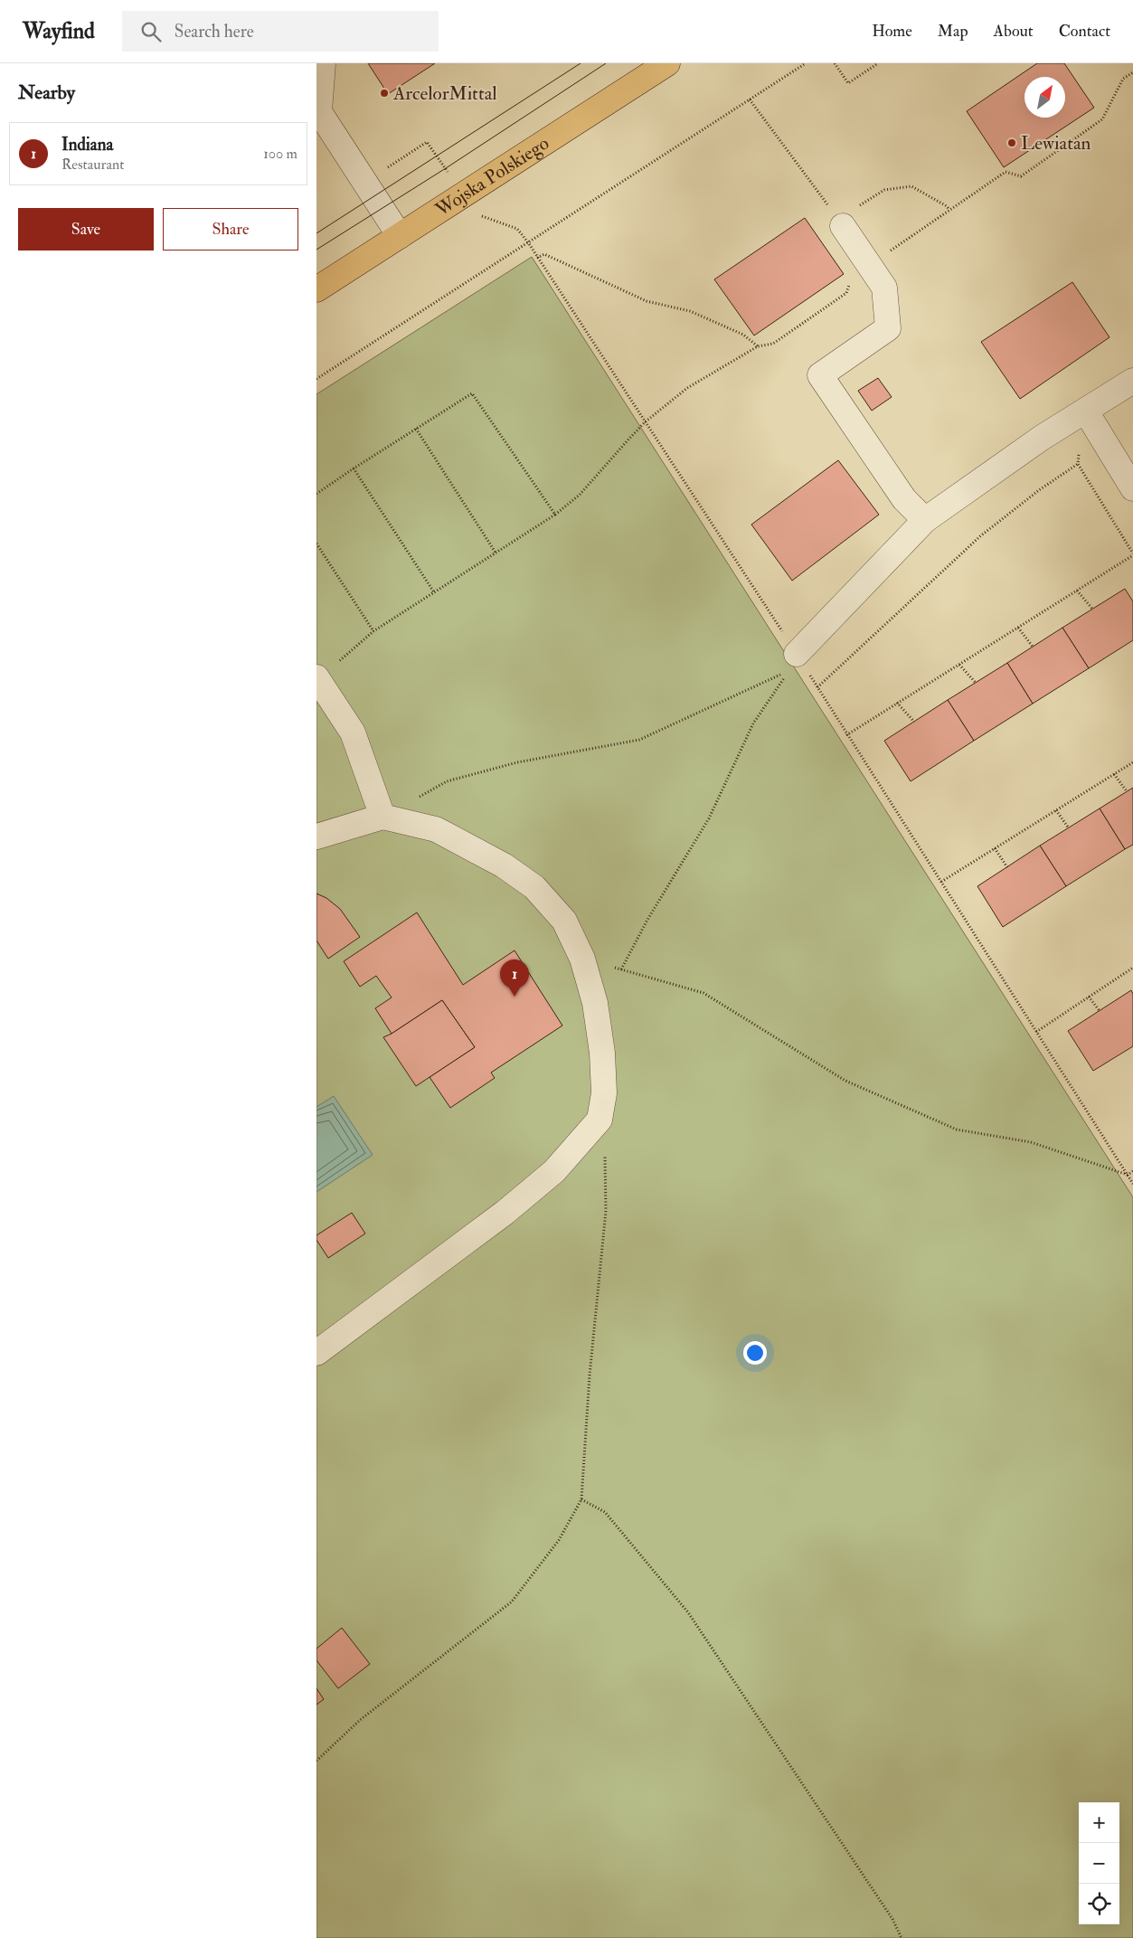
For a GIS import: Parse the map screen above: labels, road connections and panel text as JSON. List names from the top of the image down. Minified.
{"streets":{"main road":["Wojska Polskiego"]},"places":["ArcelorMittal","Lewiatan"],"north":"top right","page":{"header":"Wayfind","search":"Search here","nav":["Home","Map","About","Contact"],"heading":"Nearby","list":[{"mark":"1","name":"Indiana","note":"Restaurant","value":"100 m"}],"buttons":["Save","Share"],"pins":"1","map_buttons":["+","−"]}}
